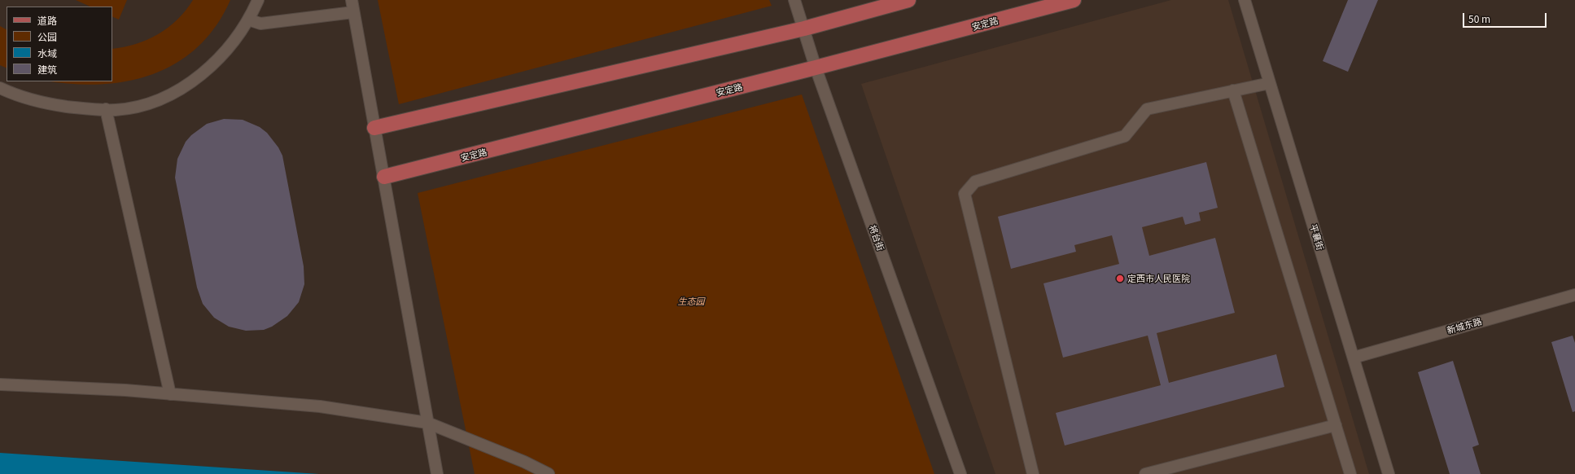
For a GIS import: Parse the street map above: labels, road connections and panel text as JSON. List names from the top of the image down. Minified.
{"streets":{"main road":["安定路"],"street":["平襄街","将台街","新城东路"]},"crossings":[["安定路","将台街"],["平襄街","新城东路"]],"parks":["生态园"],"places":["定西市人民医院"],"legend":["道路","公园","水域","建筑"],"scale_bar":"50 m"}
